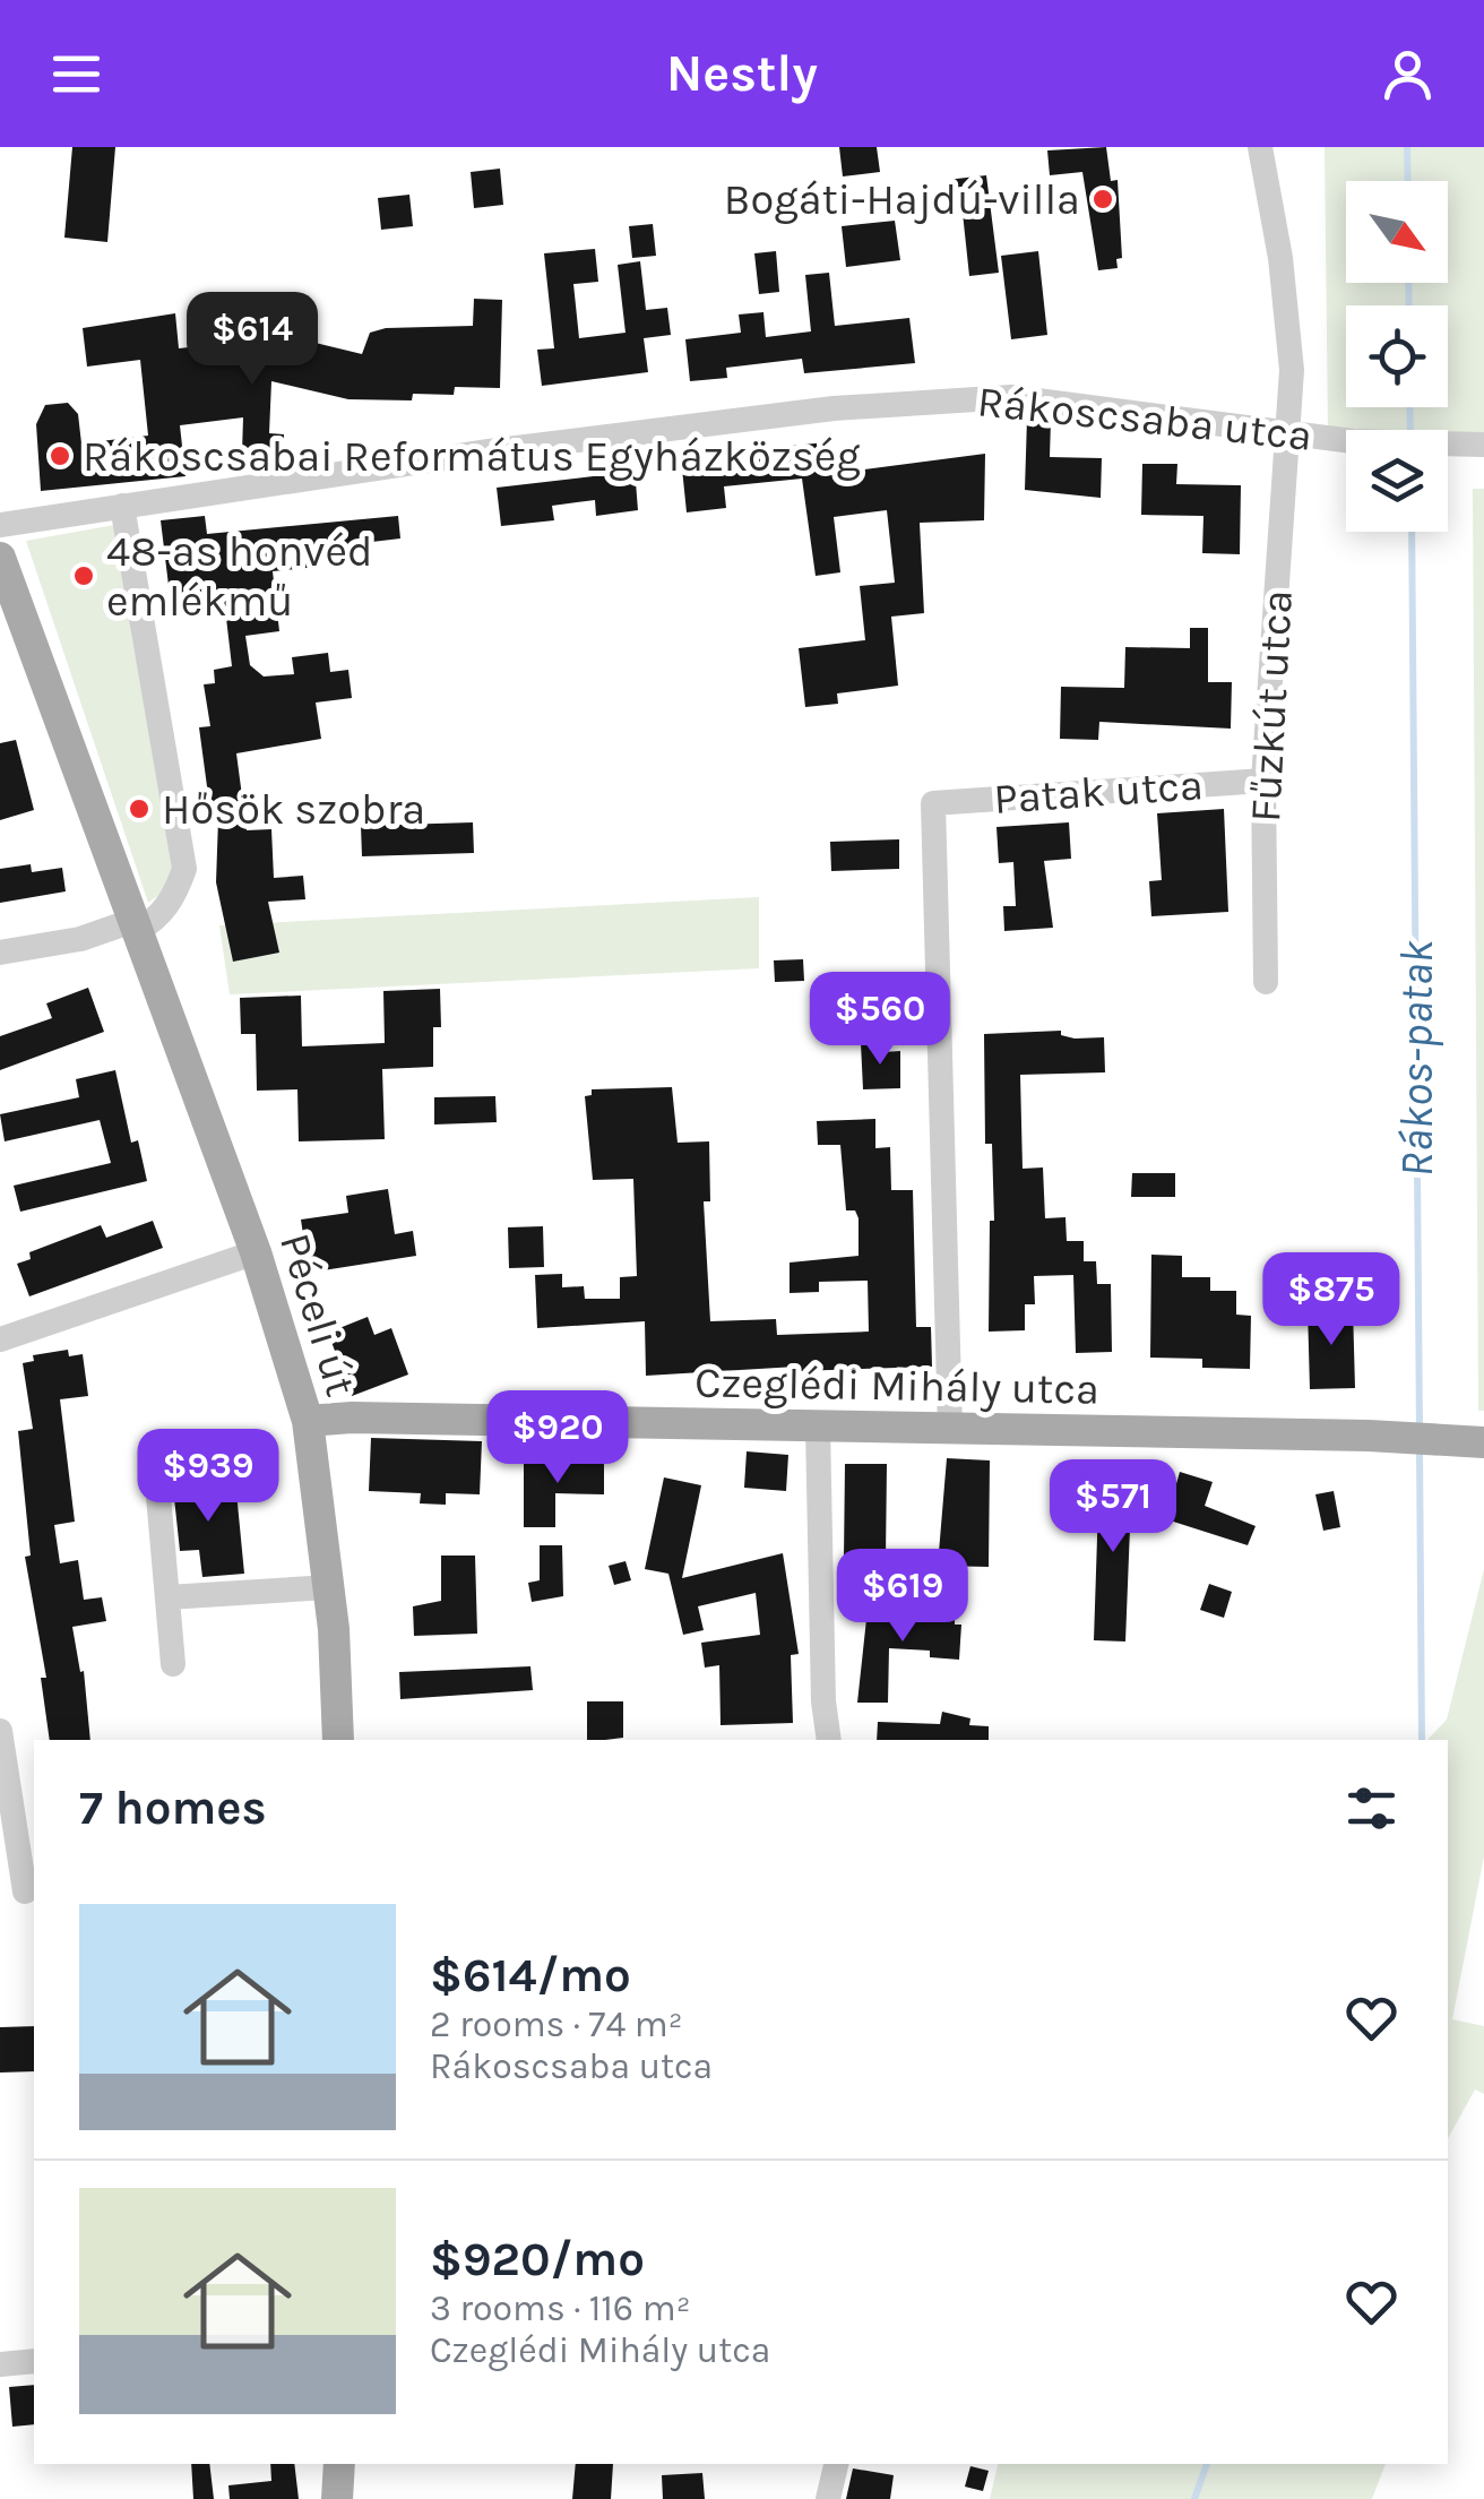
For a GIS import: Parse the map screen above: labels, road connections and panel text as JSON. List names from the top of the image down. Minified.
{"streets":{"main road":["Péceli út","Czeglédi Mihály utca"],"street":["Rákoscsaba utca","Fűzkút utca","Patak utca"]},"crossings":[["Rákoscsaba utca","Fűzkút utca"],["Fűzkút utca","Patak utca"],["Patak utca","Czeglédi Mihály utca"],["Péceli út","Czeglédi Mihály utca"]],"water":["Rákos-patak"],"places":["Bogáti-Hajdú-villa","Rákoscsabai Református Egyházközség","48-as honvéd emlékmű","Hősök szobra"],"north":"bottom right","page":{"header":"Nestly","price":["$614","$560","$875","$920","$939","$571","$619"],"heading":"7 homes","list":[{"name":"$614/mo","note":"2 rooms · 74 m² · Rákoscsaba utca"},{"name":"$920/mo","note":"3 rooms · 116 m² · Czeglédi Mihály utca"}]}}
